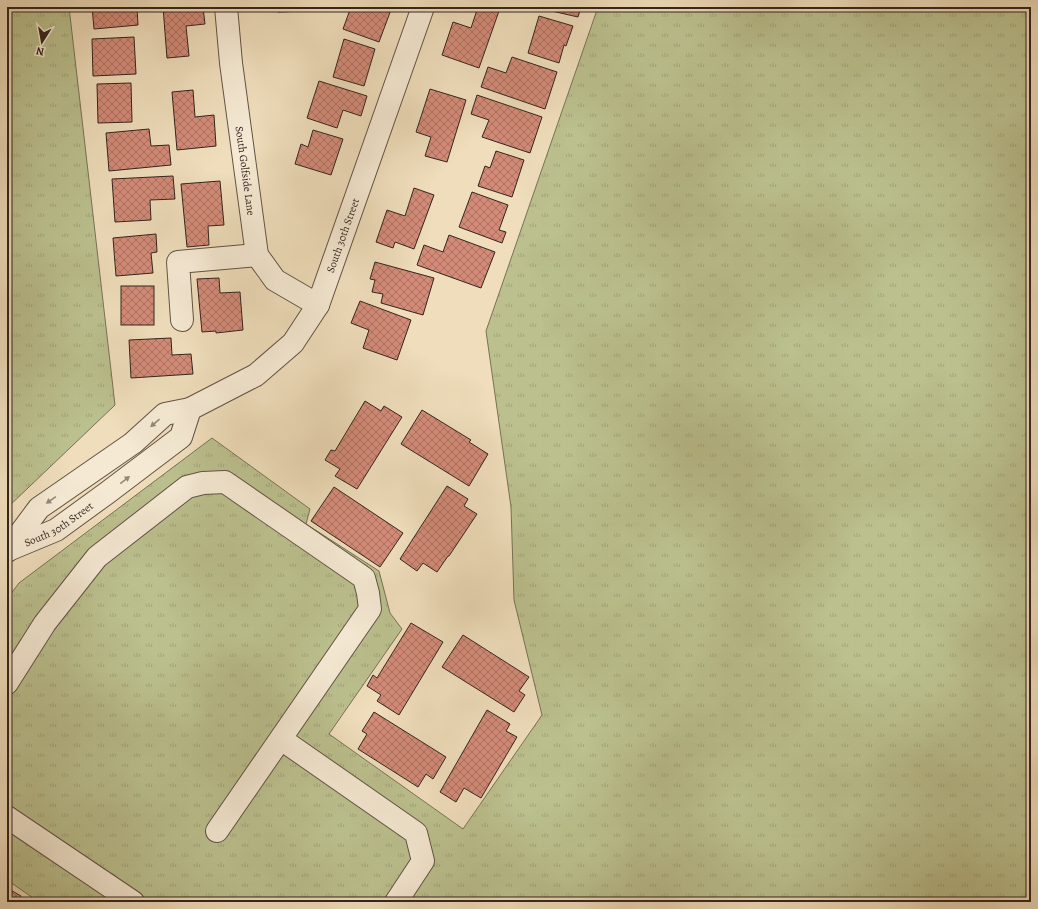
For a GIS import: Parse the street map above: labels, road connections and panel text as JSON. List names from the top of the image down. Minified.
{"streets":{"street":["South Golfside Lane","South 30th Street"]},"crossings":[["South Golfside Lane","South 30th Street"]],"north":"bottom"}
